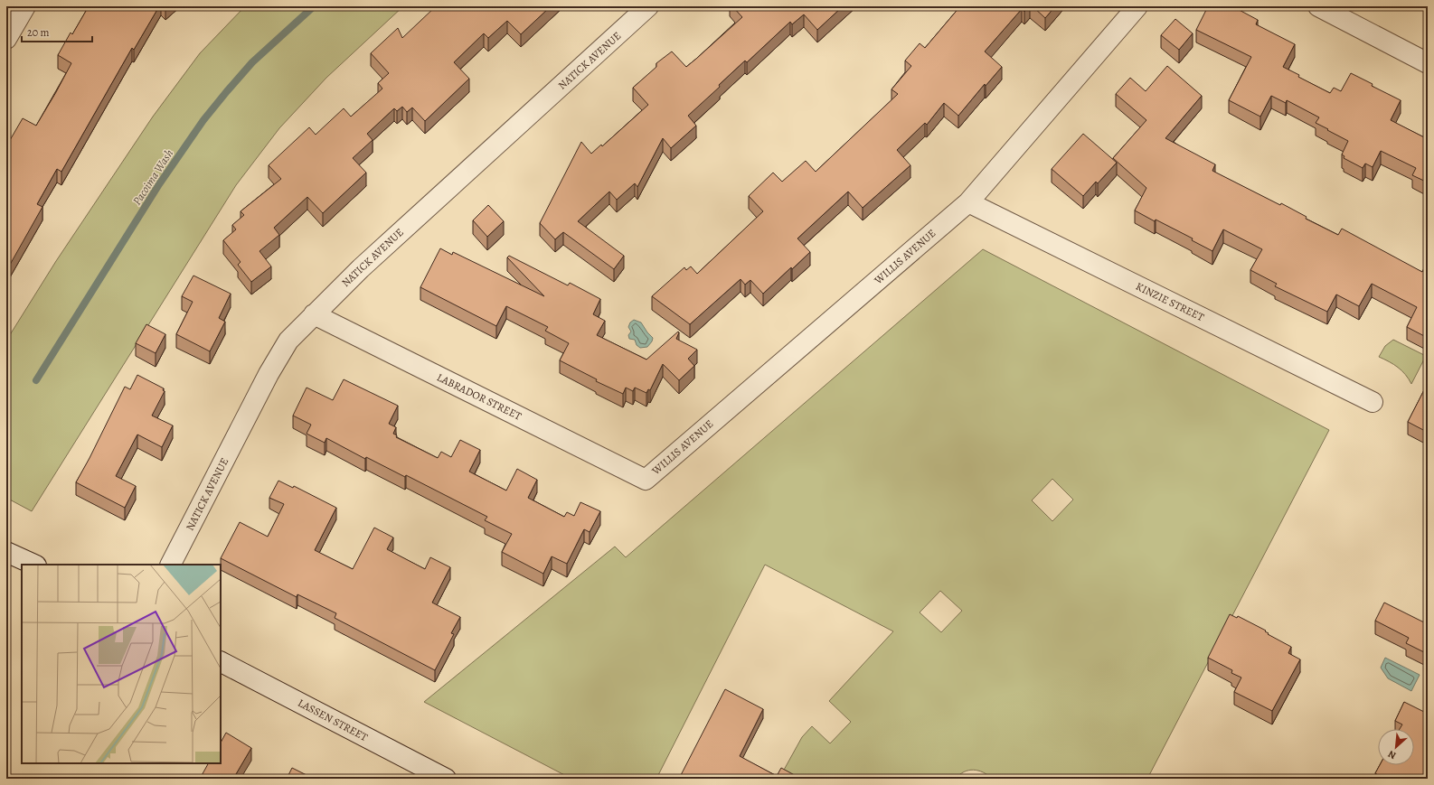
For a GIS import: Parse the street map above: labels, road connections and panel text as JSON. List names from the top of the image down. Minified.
{"streets":{"street":["NATICK AVENUE","WILLIS AVENUE","KINZIE STREET","LABRADOR STREET","LASSEN STREET"]},"crossings":[["NATICK AVENUE","LABRADOR STREET"],["WILLIS AVENUE","KINZIE STREET"],["WILLIS AVENUE","LABRADOR STREET"]],"water":["Pacoima Wash"],"scale_bar":"20 m","north":"bottom left"}
